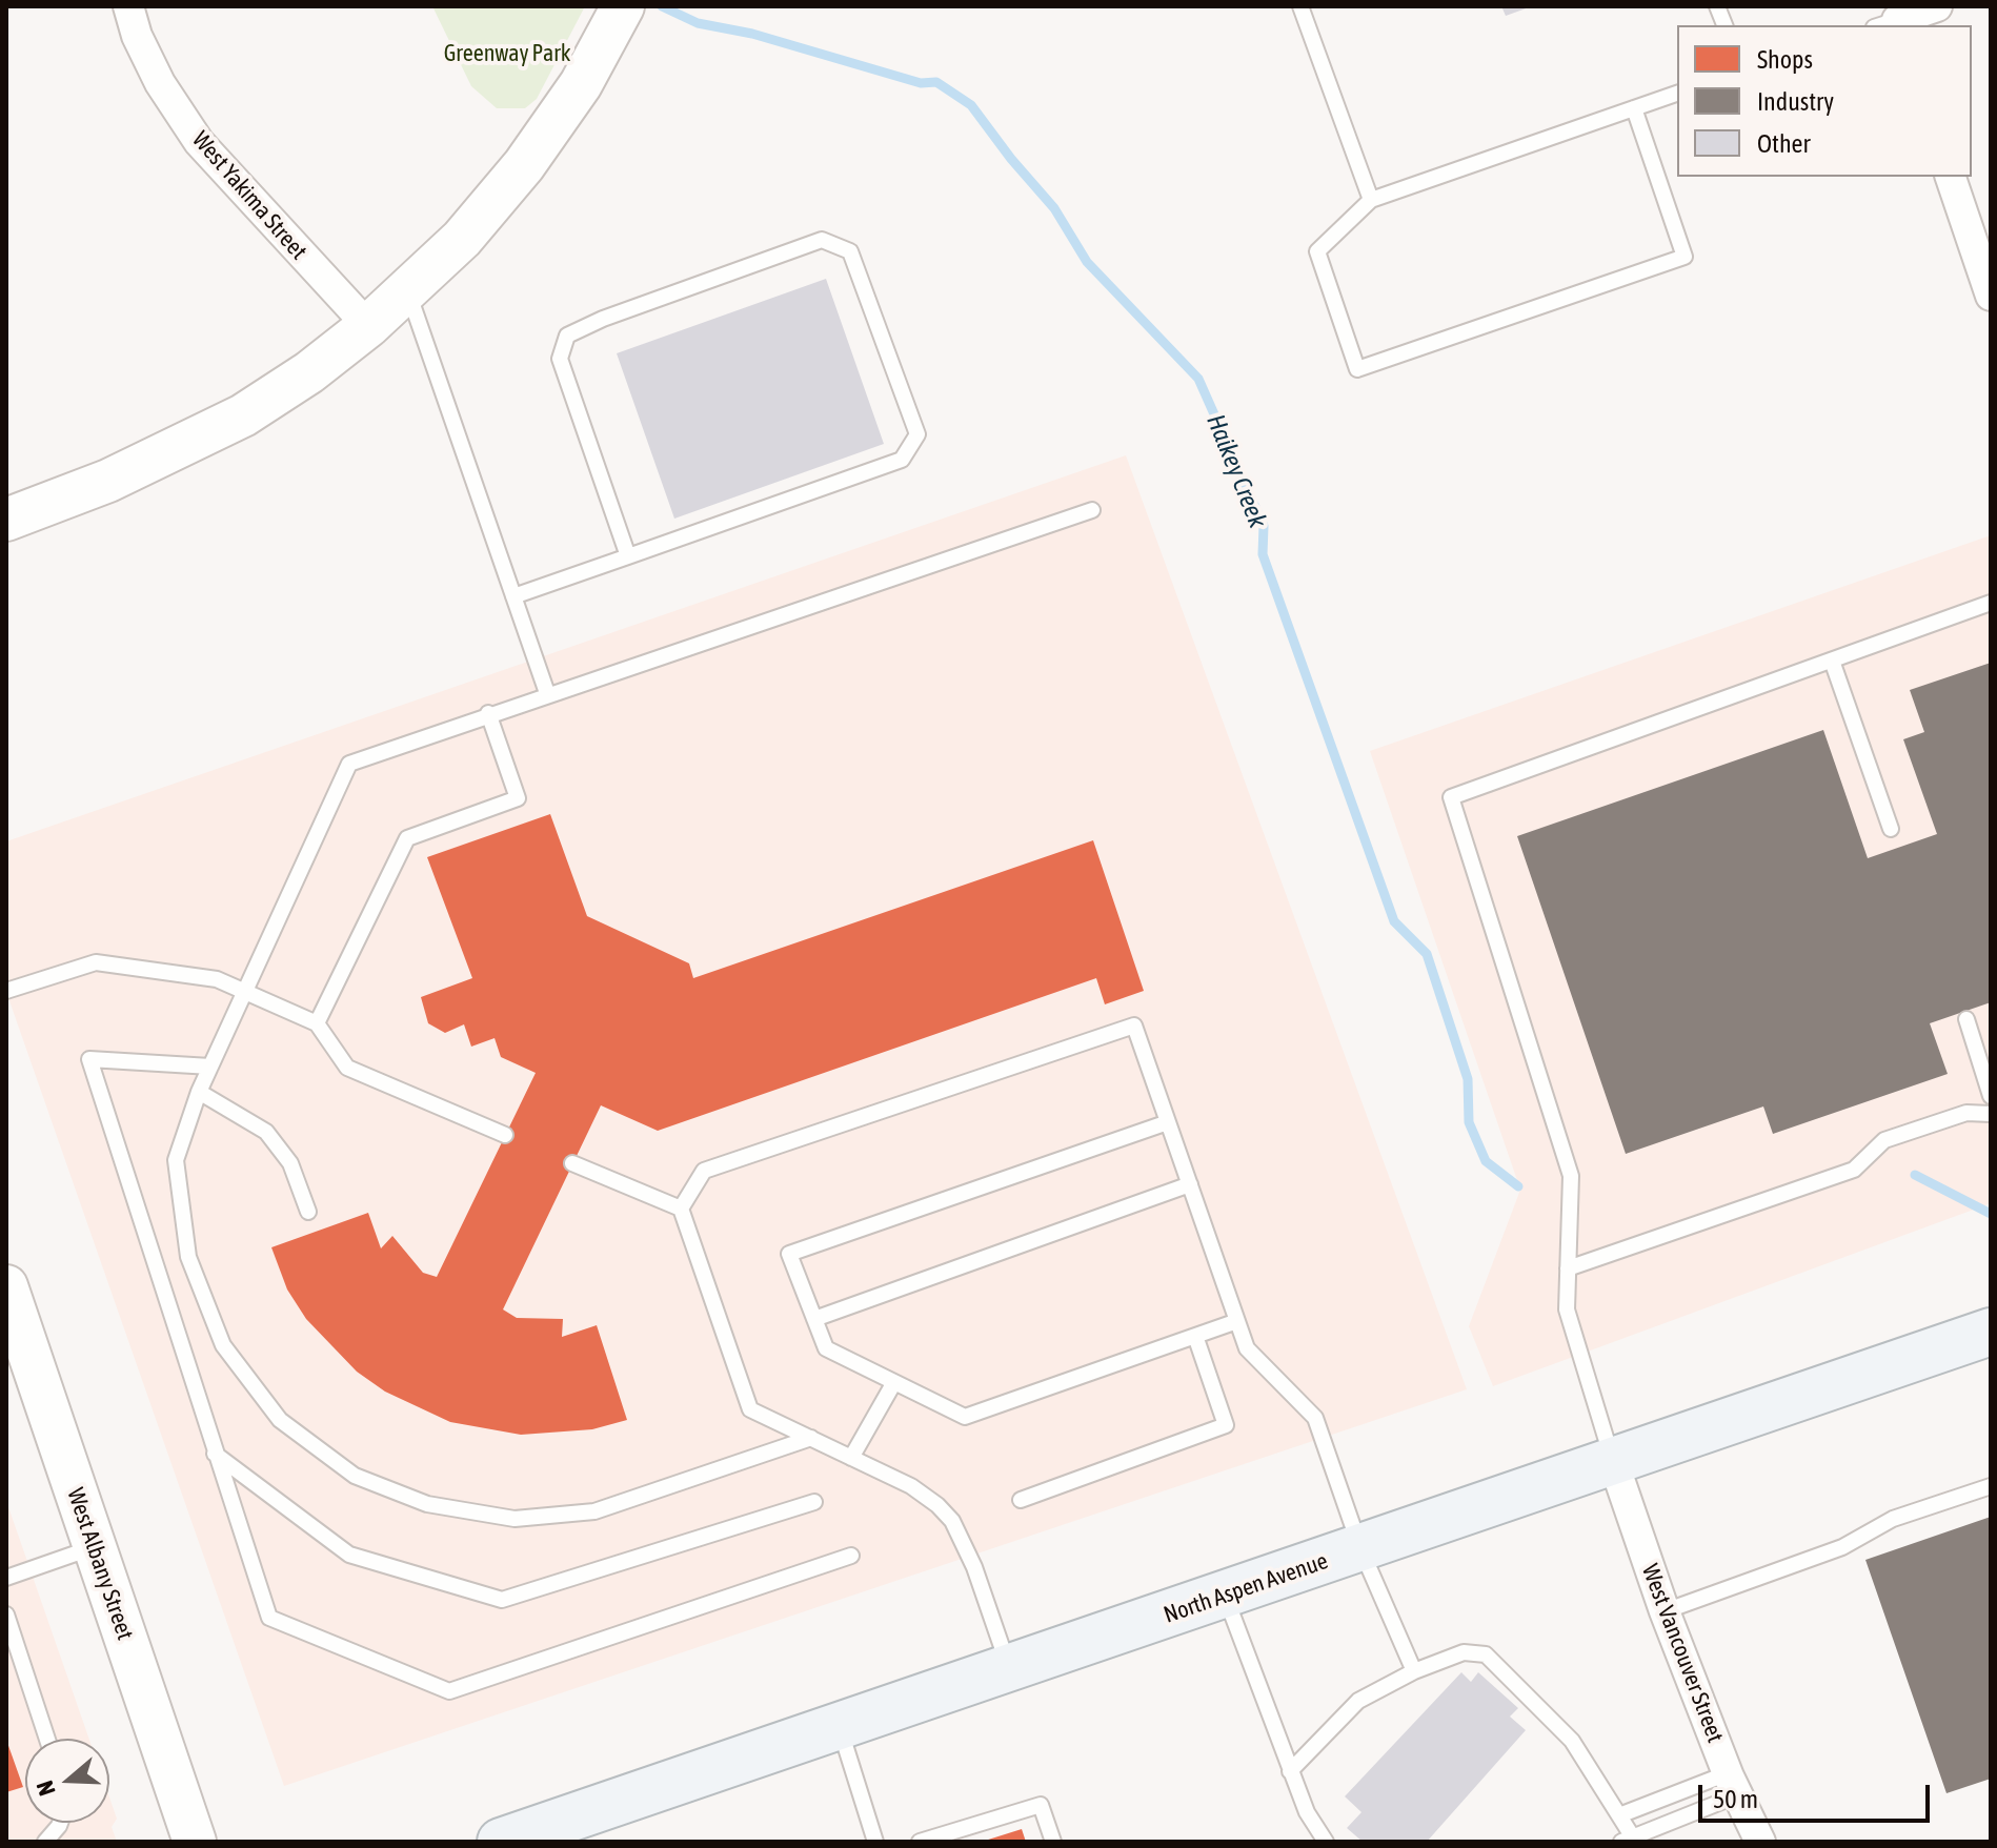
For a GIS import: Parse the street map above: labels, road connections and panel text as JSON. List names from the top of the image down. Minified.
{"streets":{"main road":["North Aspen Avenue"],"street":["West Yakima Street","West Albany Street","West Vancouver Street"]},"crossings":[["North Aspen Avenue","West Vancouver Street"]],"water":["Haikey Creek"],"parks":["Greenway Park"],"legend":["Shops","Industry","Other"],"scale_bar":"50 m","north":"left"}
